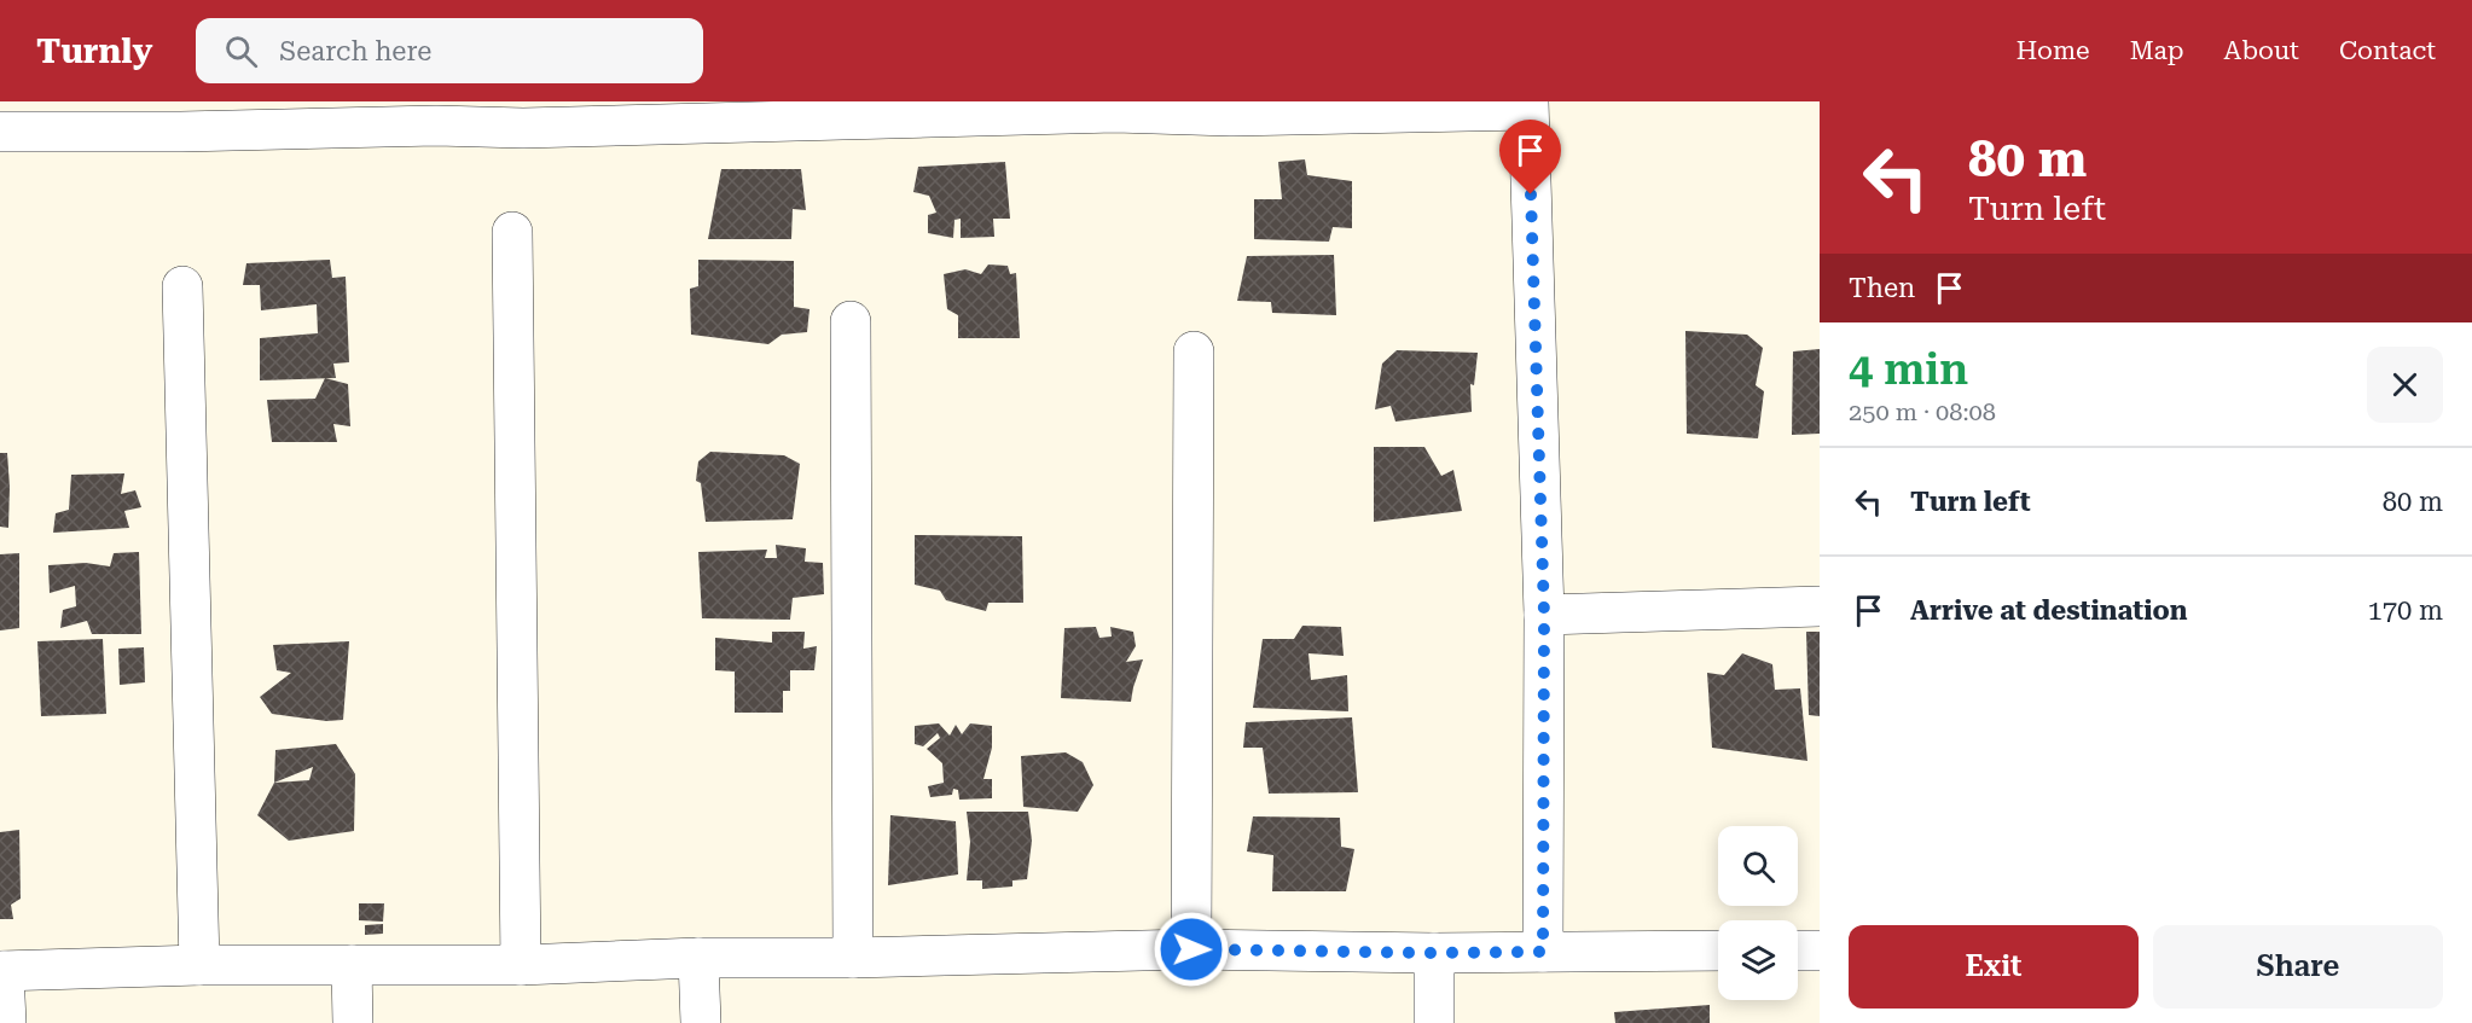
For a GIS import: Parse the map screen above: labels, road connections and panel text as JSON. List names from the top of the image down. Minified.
{"page":{"header":"Turnly","search":"Search here","nav":["Home","Map","About","Contact"],"turn":["80 m","Turn left"],"then":"Then","heading":["4 min","250 m · 08:08"],"list":[{"name":"Turn left","value":"80 m"},{"name":"Arrive at destination","value":"170 m"}],"buttons":["Exit","Share"]}}
